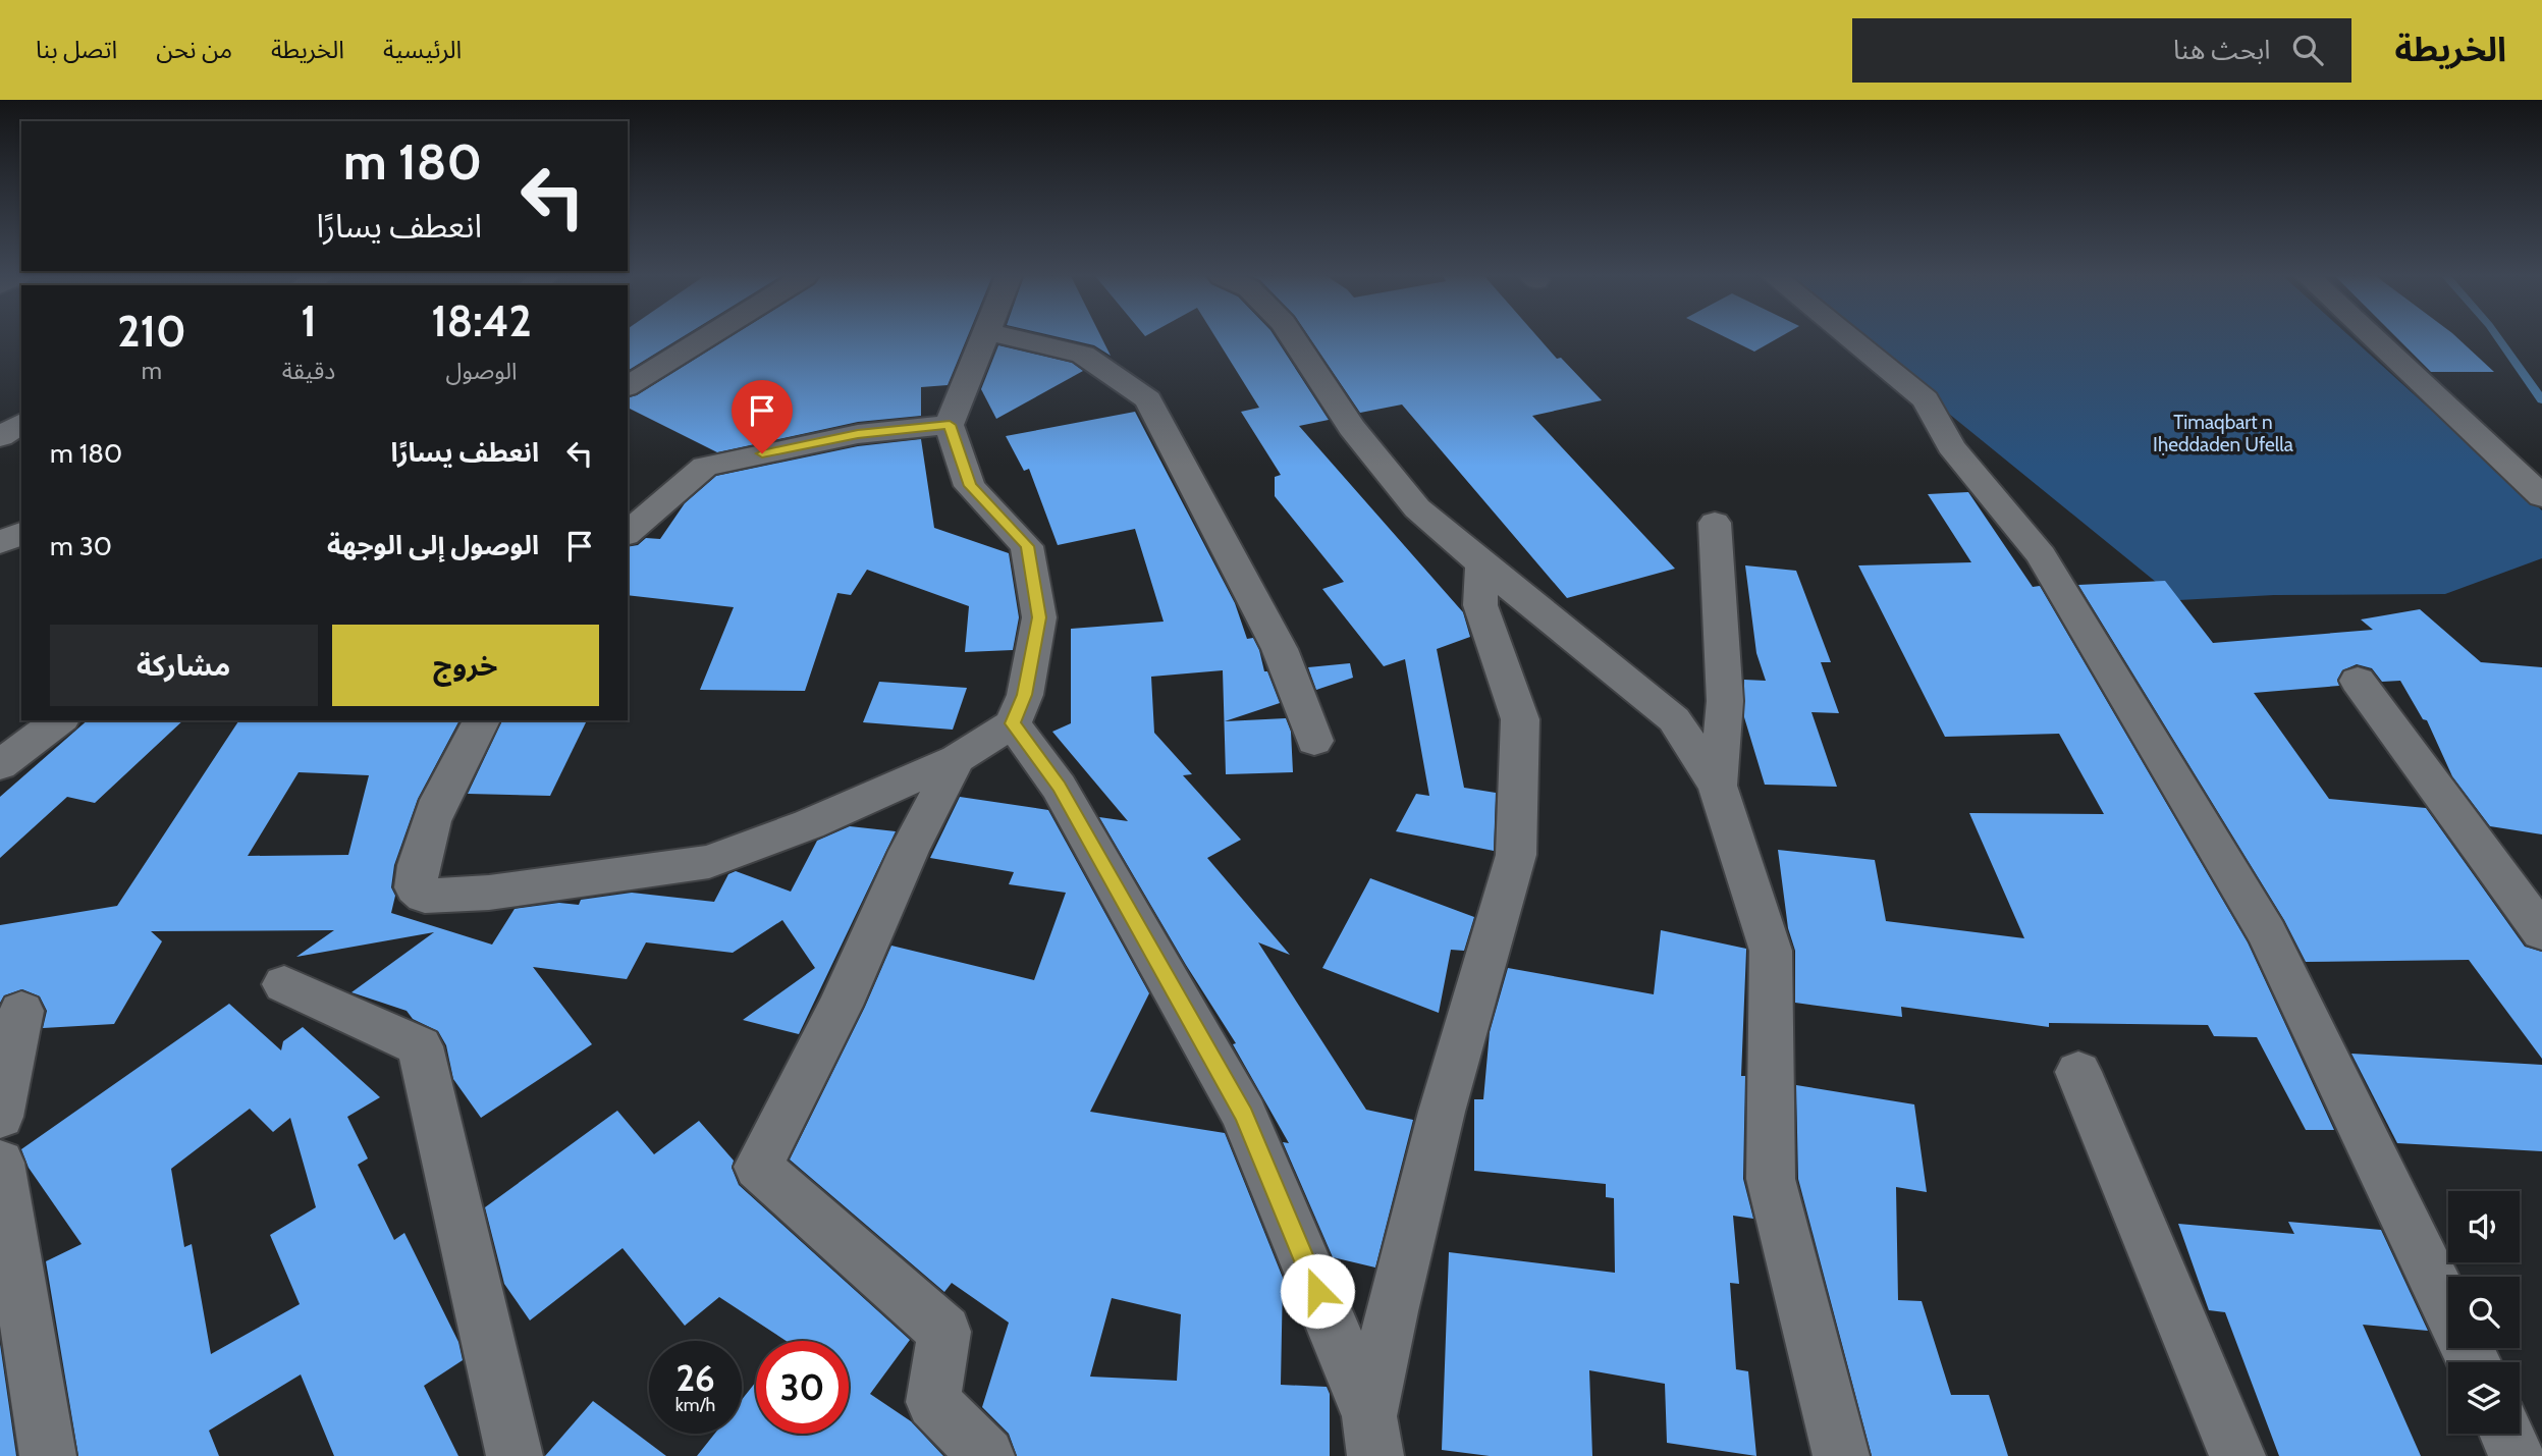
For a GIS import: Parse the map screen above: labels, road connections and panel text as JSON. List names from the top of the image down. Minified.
{"parks":["Timaqbart n Iḥeddaden Ufella"],"page":{"header":"الخريطة","search":"ابحث هنا","nav":["الرئيسية","الخريطة","من نحن","اتصل بنا"],"turn":["180 m","انعطف يسارًا"],"eta":["18:42","الوصول","1","دقيقة","210","m"],"list":[{"name":"انعطف يسارًا","value":"180 m"},{"name":"الوصول إلى الوجهة","value":"30 m"}],"buttons":["خروج","مشاركة"],"speed":"26 km/h","limit":"30"}}
